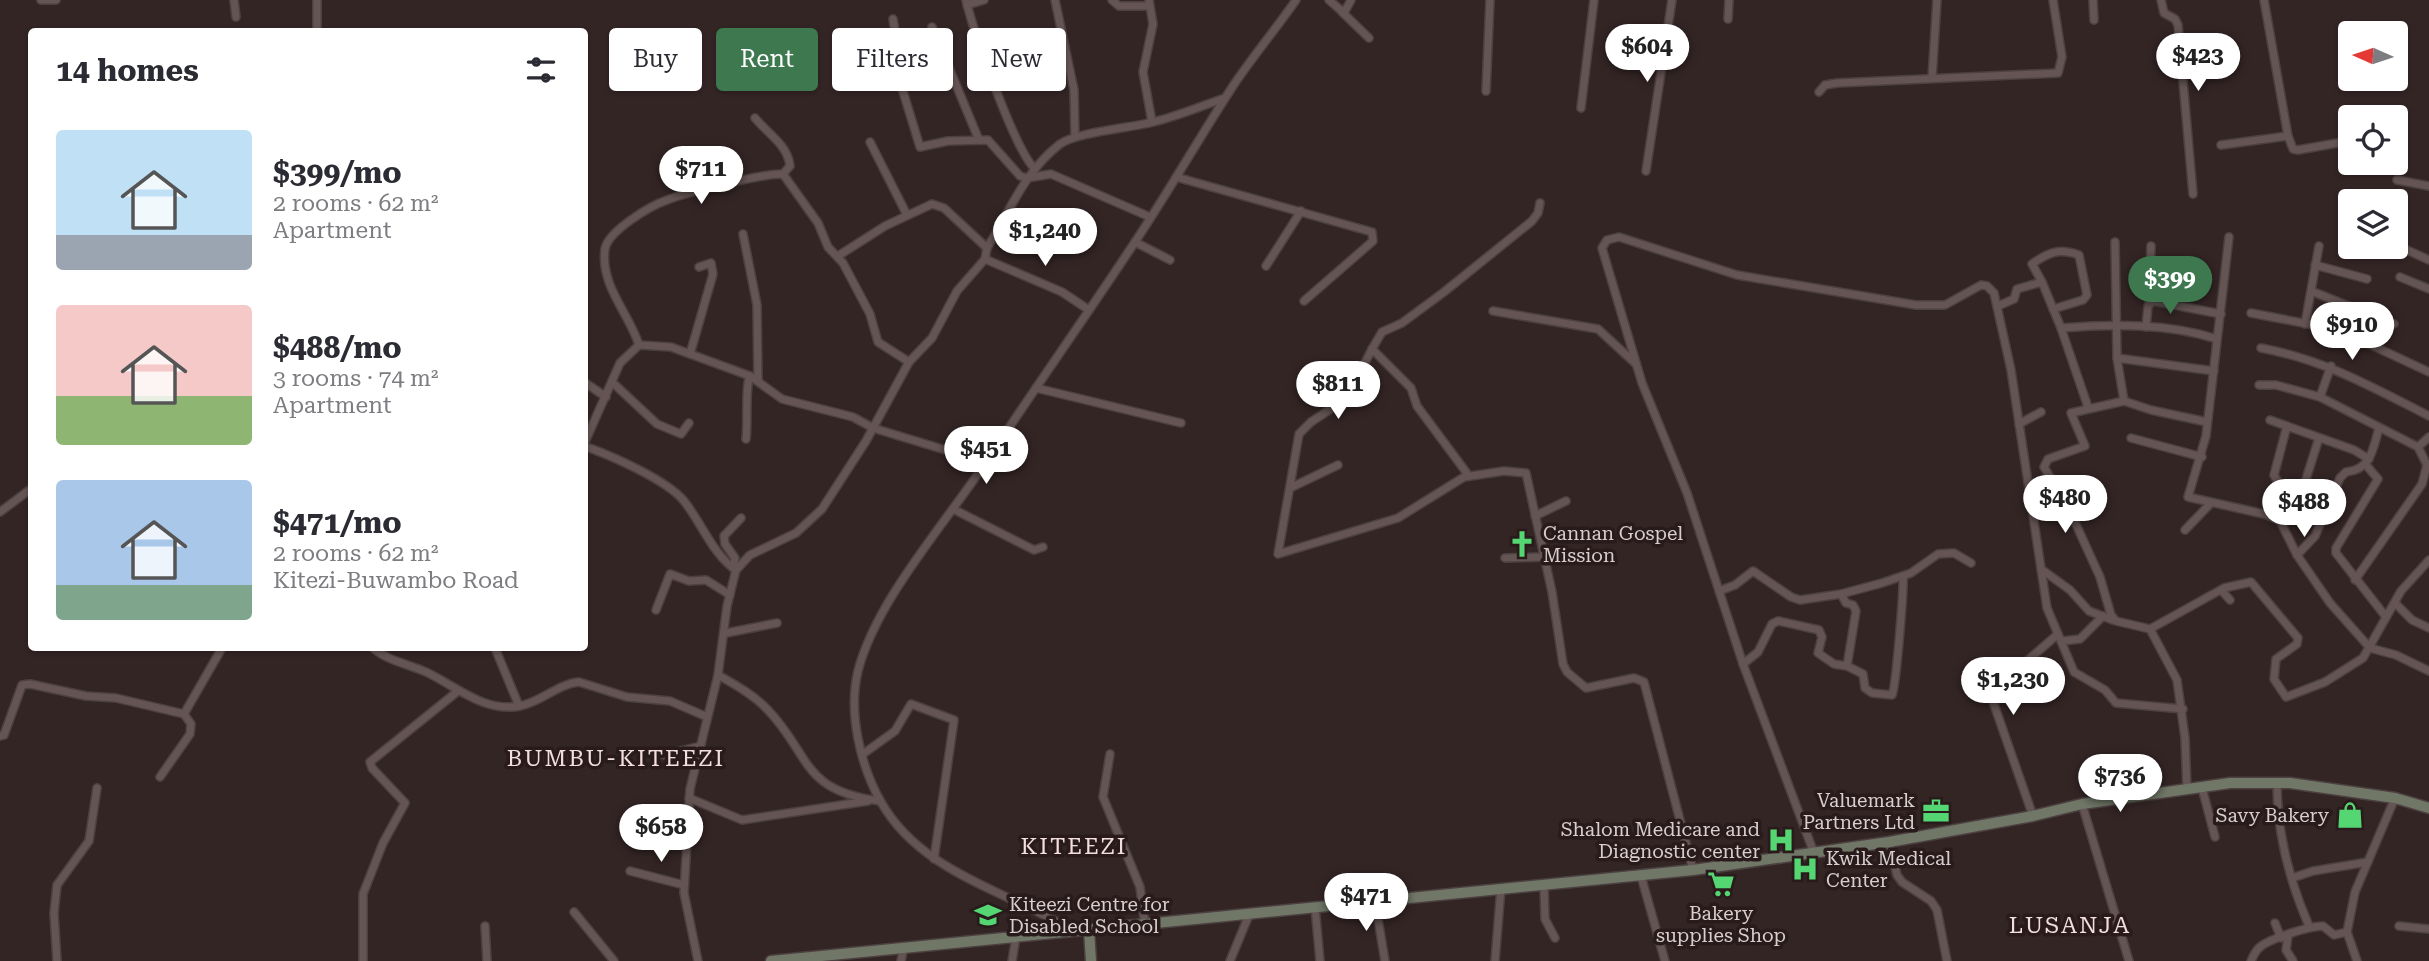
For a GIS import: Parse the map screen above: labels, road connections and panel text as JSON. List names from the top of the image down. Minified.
{"districts":["BUMBU-KITEEZI","KITEEZI","LUSANJA"],"places":{"church":["Cannan Gospel Mission"],"office":["Valuemark Partners Ltd"],"shop":["Savy Bakery"],"hospital":["Shalom Medicare and Diagnostic center","Kwik Medical Center"],"supermarket":["Bakery supplies Shop"],"school or university":["Kiteezi Centre for Disabled School"]},"north":"left","page":{"price":["$604","$423","$711","$1,240","$399","$910","$811","$451","$480","$488","$1,230","$736","$658","$471"],"chip":["Buy","Rent","Filters","New"],"heading":"14 homes","list":[{"name":"$399/mo","note":"2 rooms · 62 m² · Apartment"},{"name":"$488/mo","note":"3 rooms · 74 m² · Apartment"},{"name":"$471/mo","note":"2 rooms · 62 m² · Kitezi-Buwambo Road"}]}}
